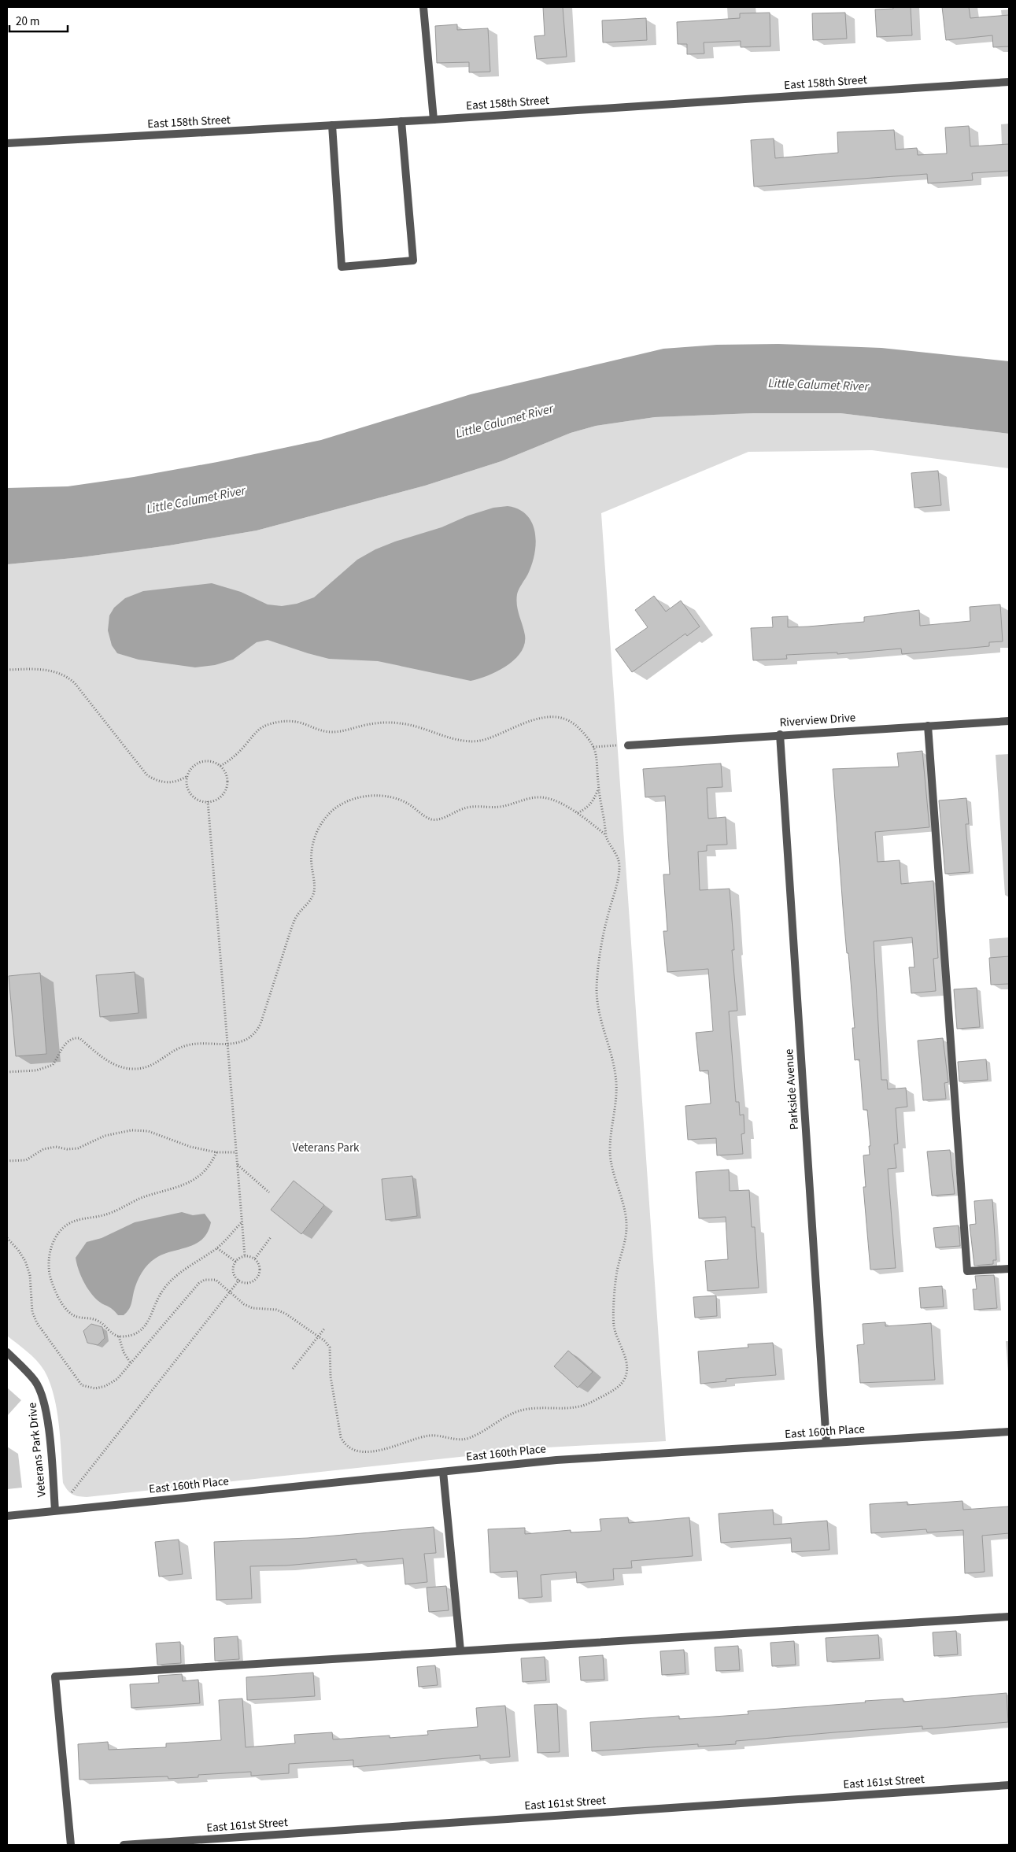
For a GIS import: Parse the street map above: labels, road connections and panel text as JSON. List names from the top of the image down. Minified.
{"streets":{"street":["East 158th Street","Riverview Drive","Parkside Avenue","East 160th Place","Veterans Park Drive","East 161st Street"]},"crossings":[["Riverview Drive","Parkside Avenue"],["Parkside Avenue","East 160th Place"],["East 160th Place","Veterans Park Drive"]],"water":["Little Calumet River"],"parks":["Veterans Park"],"scale_bar":"20 m"}
